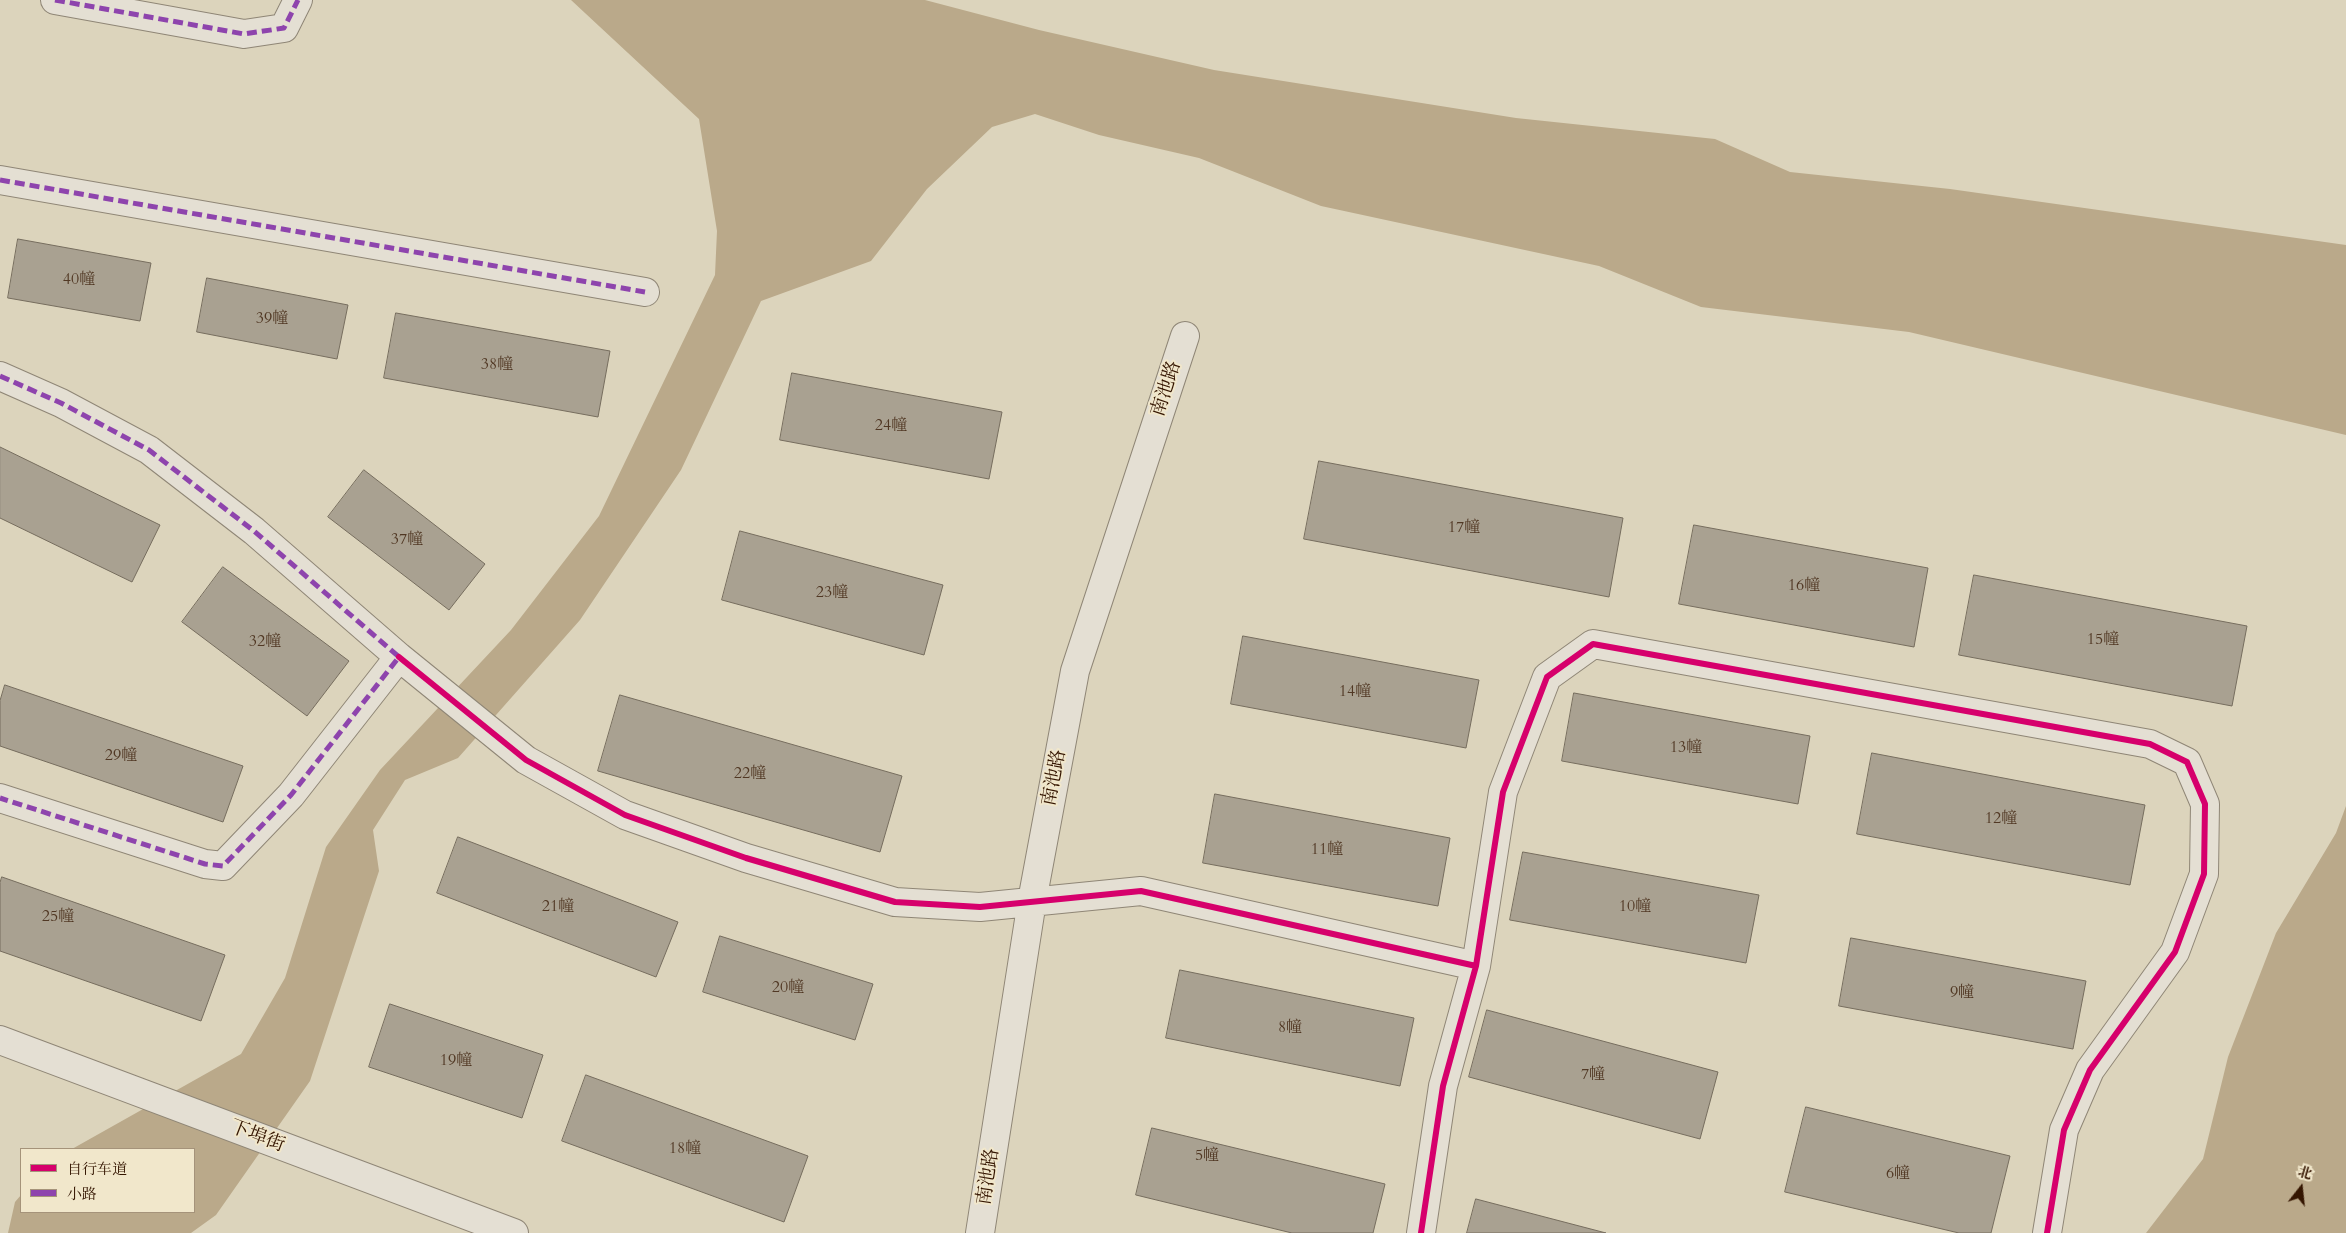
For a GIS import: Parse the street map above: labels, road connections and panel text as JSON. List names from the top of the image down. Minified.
{"streets":{"street":["南池路","下埠街"]},"house_numbers":["40幢","39幢","38幢","24幢","17幢","37幢","16幢","23幢","15幢","32幢","14幢","13幢","29幢","22幢","12幢","11幢","21幢","10幢","25幢","20幢","9幢","8幢","19幢","7幢","18幢","5幢","6幢"],"legend":["自行车道","小路"],"north":"top"}
